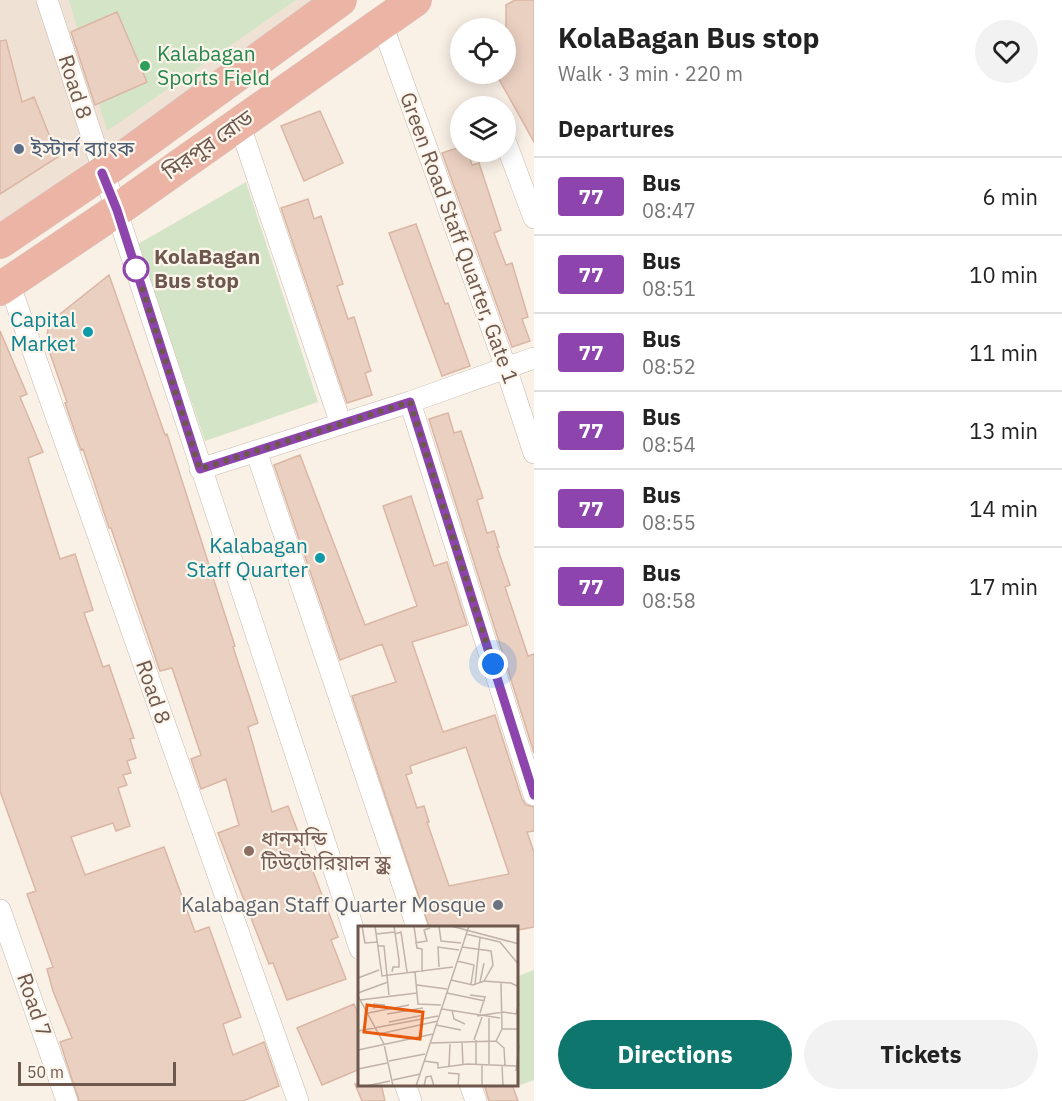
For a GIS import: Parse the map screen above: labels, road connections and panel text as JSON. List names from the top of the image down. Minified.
{"streets":{"highway":["মিরপুর রোড"],"street":["Road 8","Green Road Staff Quarter, Gate 1","Road 7"]},"crossings":[["Road 8","মিরপুর রোড"],["মিরপুর রোড","Green Road Staff Quarter, Gate 1"]],"places":["Kalabagan Sports Field","ইস্টার্ন ব্যাংক","KolaBagan Bus stop","Capital Market","Kalabagan Staff Quarter","ধানমন্ডি টিউটোরিয়াল স্কুল","Kalabagan Staff Quarter Mosque"],"lines":["bus line 77"],"scale_bar":"50 m","page":{"heading":[["KolaBagan Bus stop","Walk · 3 min · 220 m"],"Departures"],"list":[{"mark":"77","name":"Bus","note":"08:47","value":"6 min"},{"mark":"77","name":"Bus","note":"08:51","value":"10 min"},{"mark":"77","name":"Bus","note":"08:52","value":"11 min"},{"mark":"77","name":"Bus","note":"08:54","value":"13 min"},{"mark":"77","name":"Bus","note":"08:55","value":"14 min"},{"mark":"77","name":"Bus","note":"08:58","value":"17 min"}],"buttons":["Directions","Tickets"],"scale":"50 m"}}
